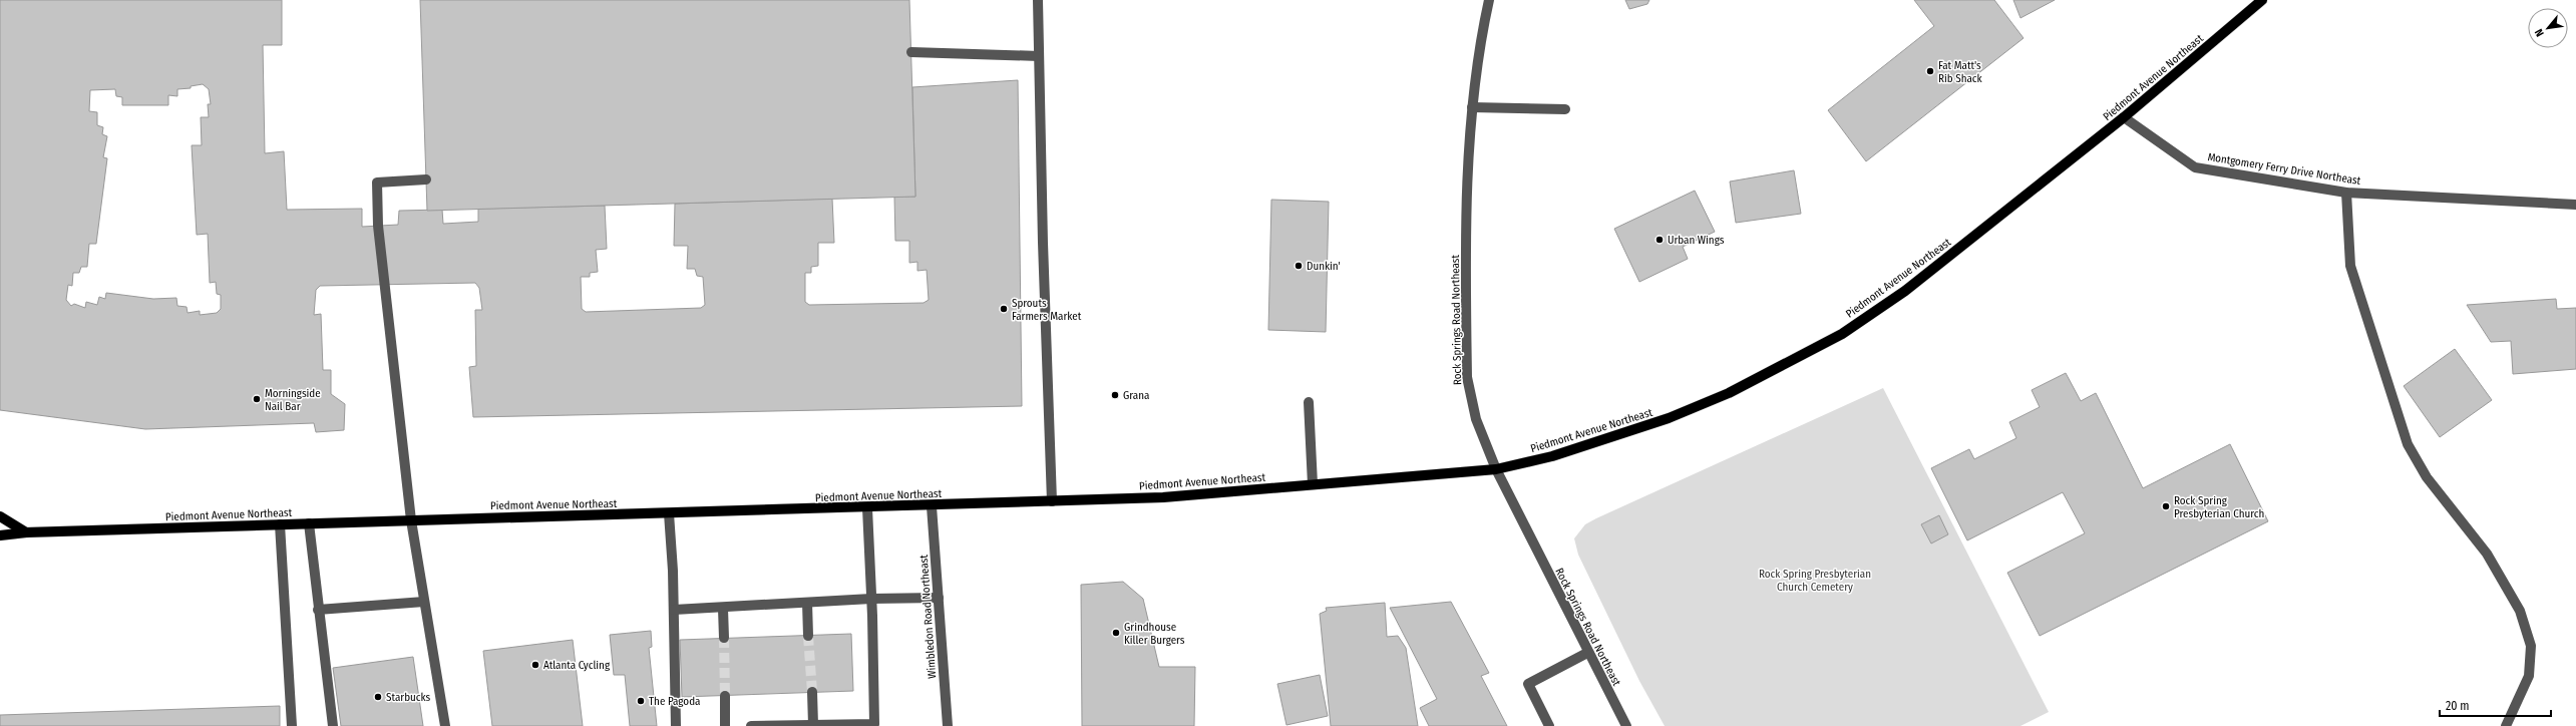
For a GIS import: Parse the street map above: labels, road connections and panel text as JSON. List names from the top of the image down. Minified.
{"streets":{"main road":["Piedmont Avenue Northeast"],"street":["Montgomery Ferry Drive Northeast","Rock Springs Road Northeast","Wimbledon Road Northeast"]},"crossings":[["Piedmont Avenue Northeast","Montgomery Ferry Drive Northeast"],["Piedmont Avenue Northeast","Rock Springs Road Northeast"],["Piedmont Avenue Northeast","Wimbledon Road Northeast"]],"parks":["Rock Spring Presbyterian Church Cemetery"],"places":["Fat Matt's Rib Shack","Urban Wings","Dunkin'","Sprouts Farmers Market","Grana","Morningside Nail Bar","Rock Spring Presbyterian Church","Grindhouse Killer Burgers","Atlanta Cycling","Starbucks","The Pagoda"],"scale_bar":"20 m","north":"bottom left"}
